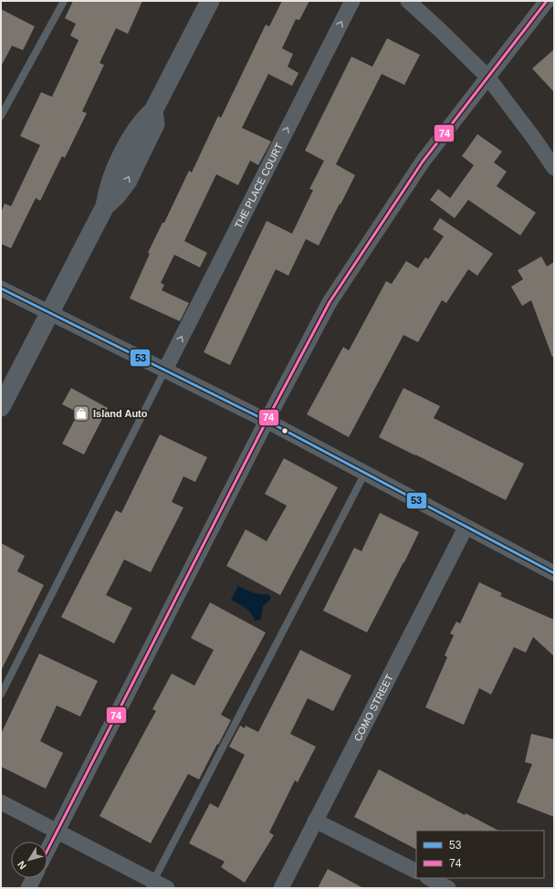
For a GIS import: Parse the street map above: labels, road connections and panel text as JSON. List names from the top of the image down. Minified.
{"streets":{"street":["THE PLACE COURT","COMO STREET"]},"places":{"shop":["Island Auto"]},"lines":["transit line 74","transit line 53"],"legend":["53","74"],"north":"bottom left"}
